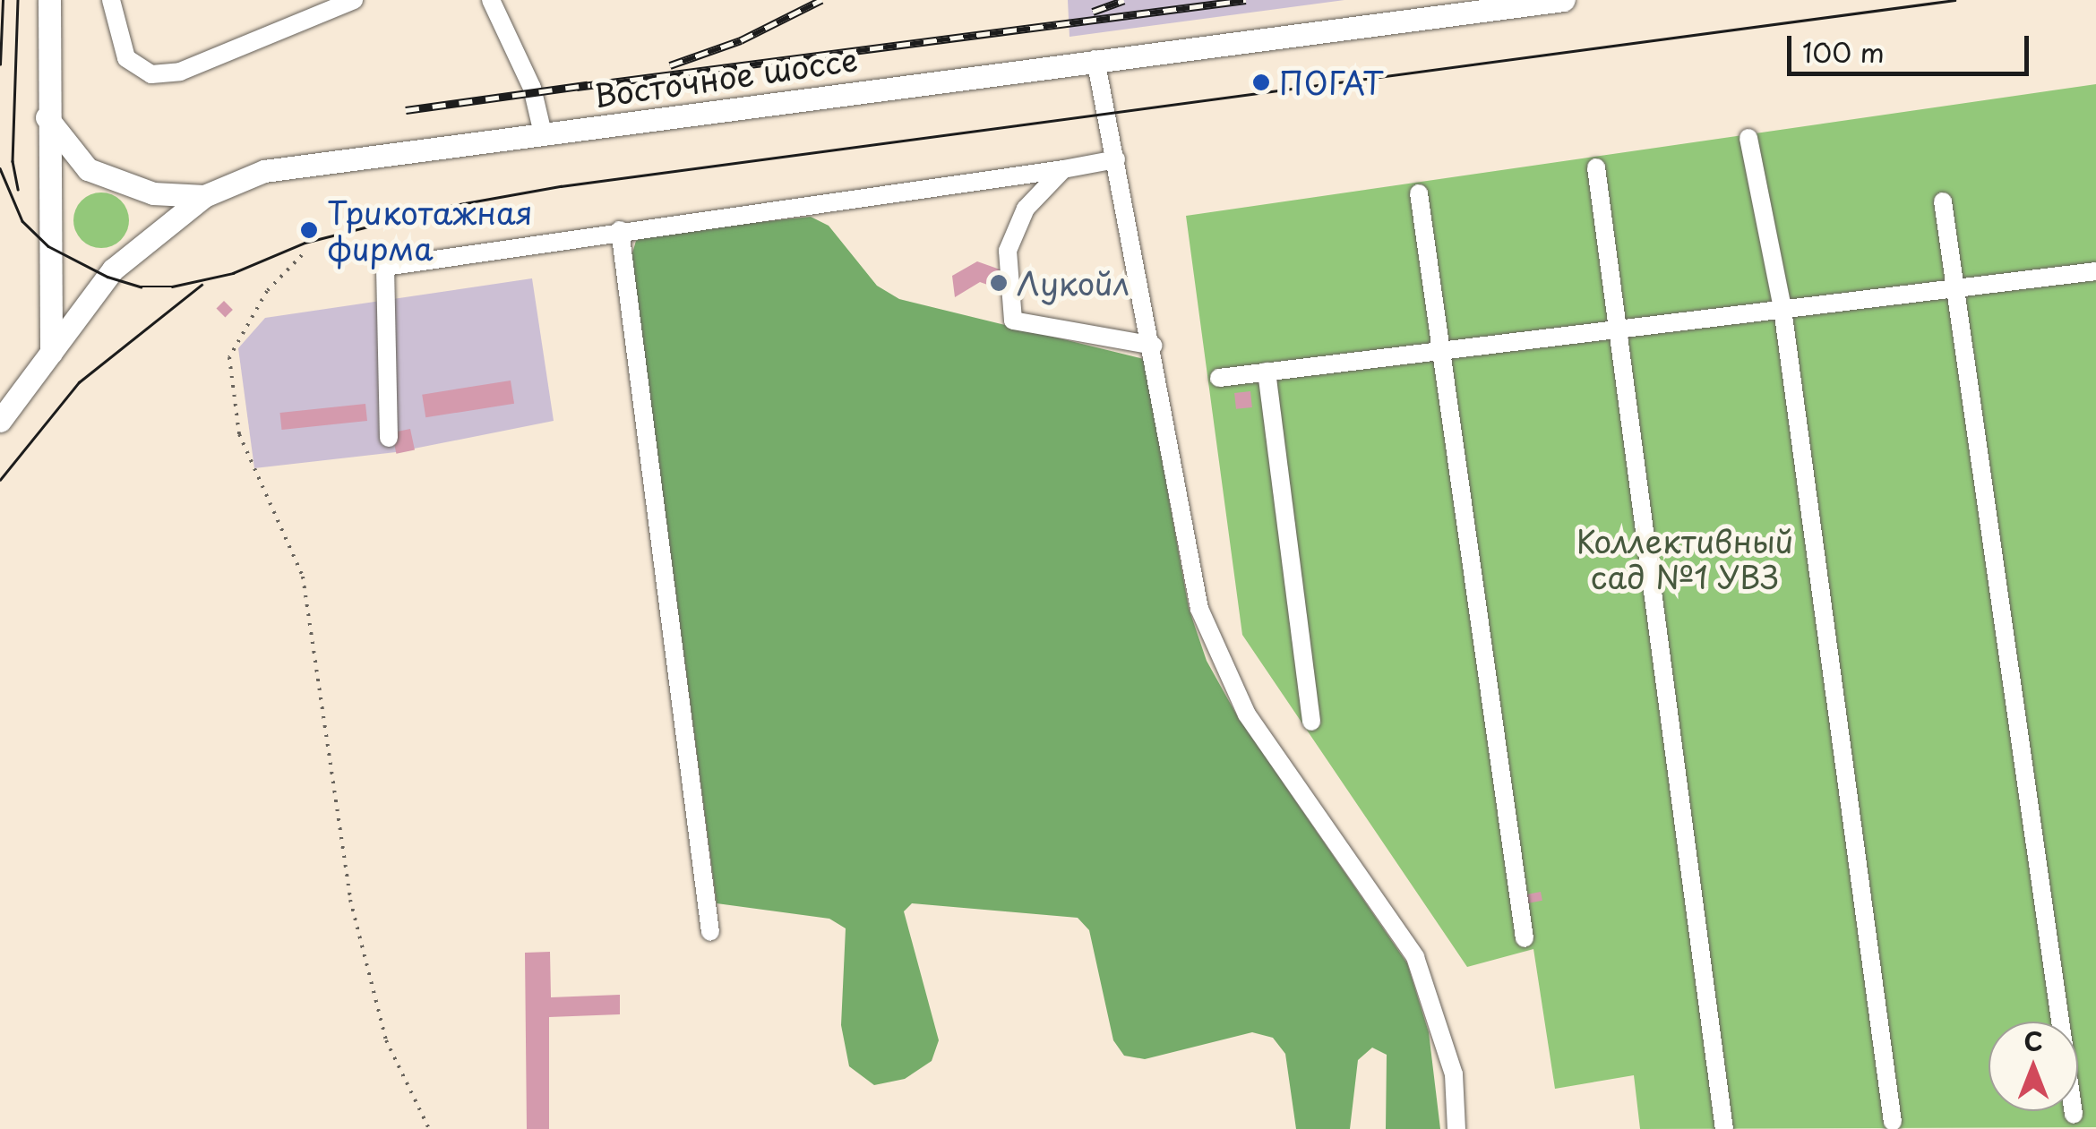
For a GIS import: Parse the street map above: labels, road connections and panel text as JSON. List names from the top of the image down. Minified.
{"streets":{"main road":["Восточное шоссе"]},"parks":["Коллективный сад №1 УВЗ"],"places":["ПОГАТ","Трикотажная фирма","Лукойл"],"scale_bar":"100 m","north":"top"}
